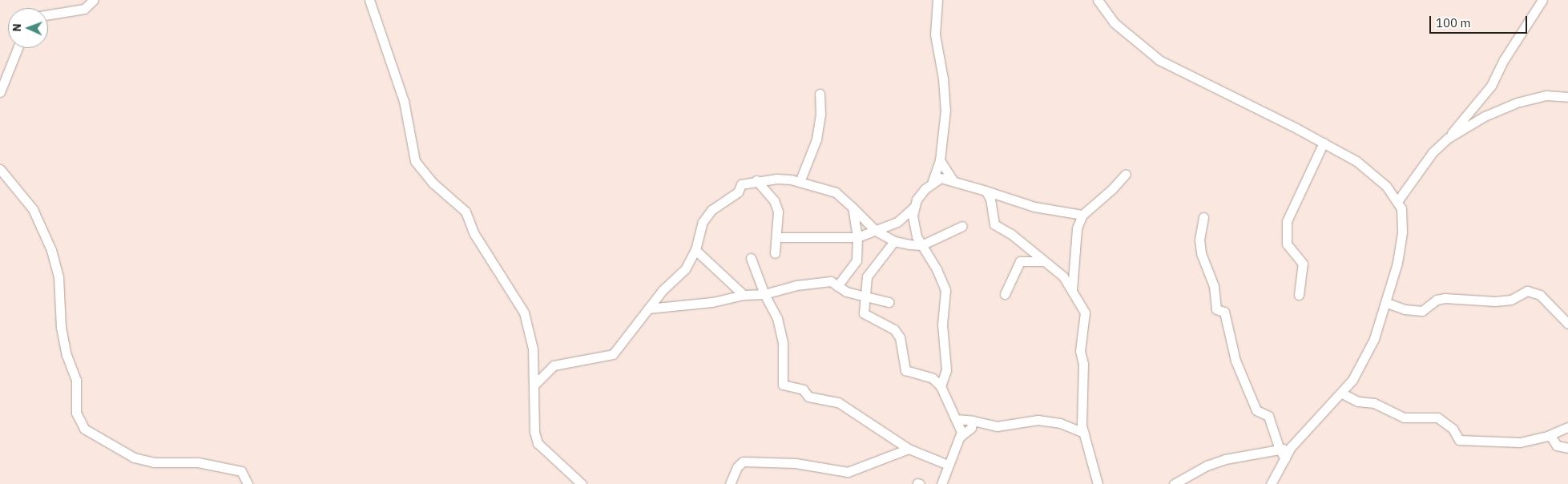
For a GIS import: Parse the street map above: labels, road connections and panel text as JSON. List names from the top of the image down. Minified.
{"scale_bar":"100 m","north":"left"}
